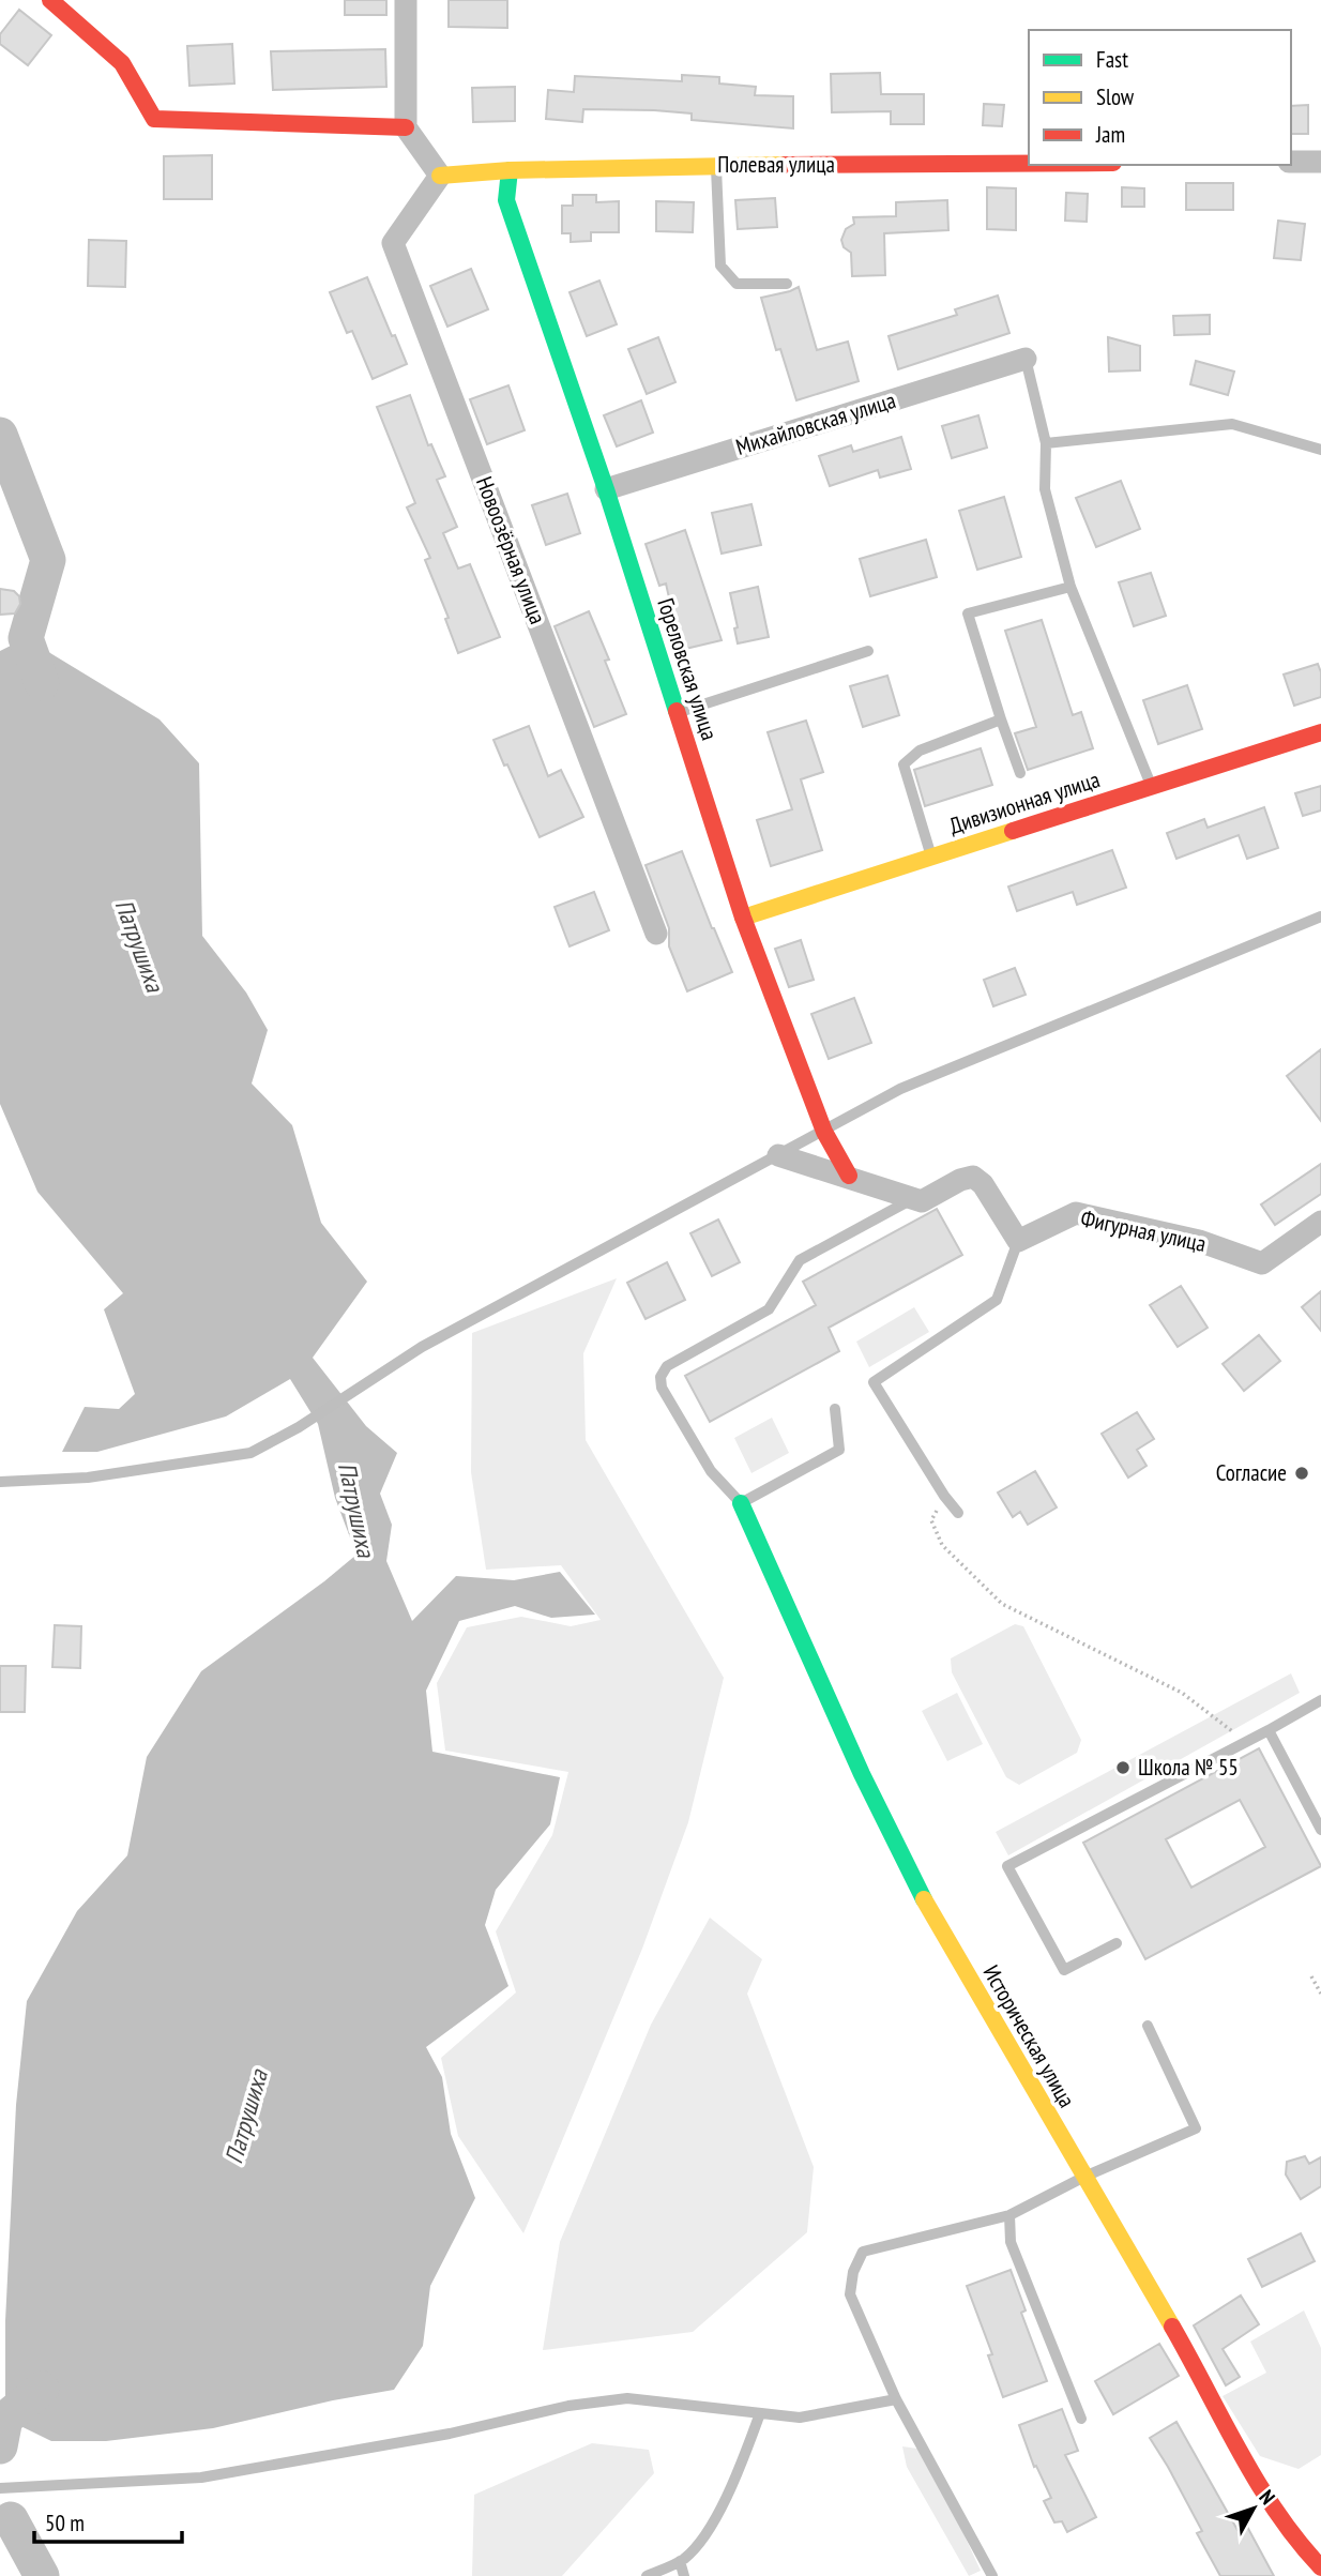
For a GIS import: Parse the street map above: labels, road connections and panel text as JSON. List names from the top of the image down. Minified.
{"streets":{"street":["Полевая улица","Михайловская улица","Новоозёрная улица","Гореловская улица","Дивизионная улица","Фигурная улица","Историческая улица"]},"crossings":[["Полевая улица","Новоозёрная улица"],["Полевая улица","Гореловская улица"],["Михайловская улица","Гореловская улица"],["Гореловская улица","Дивизионная улица"]],"water":["Патрушиха"],"places":["Согласие","Школа № 55"],"legend":["Fast","Slow","Jam"],"scale_bar":"50 m","north":"top right"}
